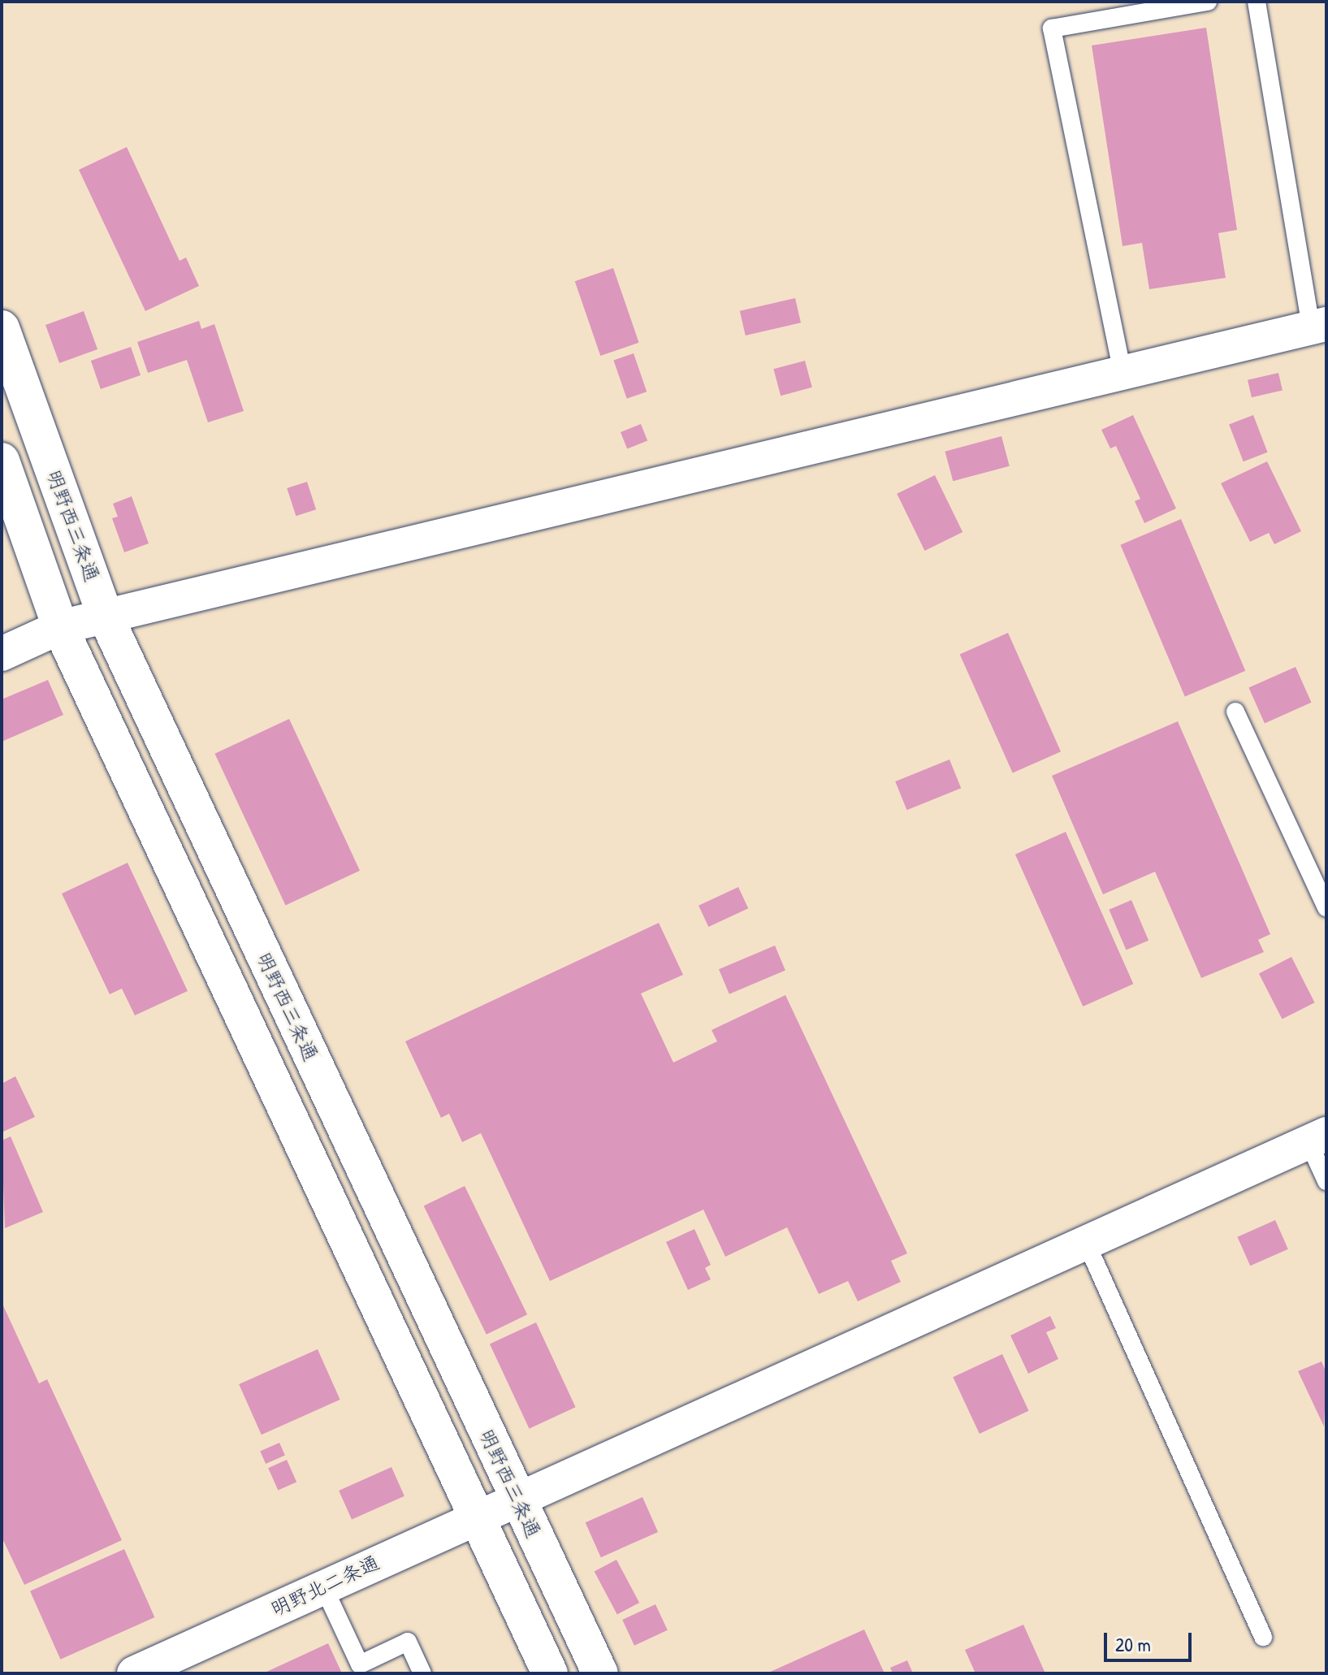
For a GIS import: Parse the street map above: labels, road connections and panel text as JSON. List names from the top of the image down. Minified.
{"streets":{"street":["明野西三条通","明野北二条通"]},"crossings":[["明野西三条通","明野北二条通"]],"scale_bar":"20 m"}
